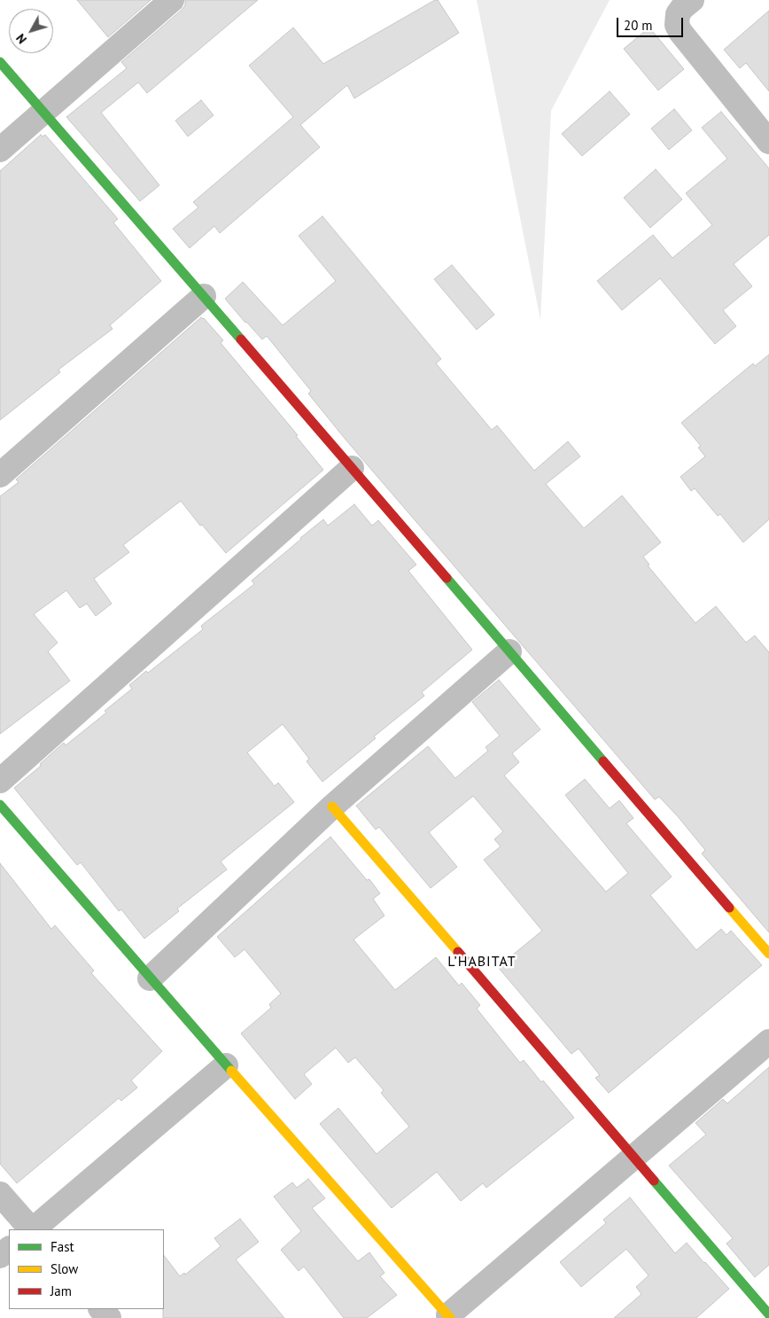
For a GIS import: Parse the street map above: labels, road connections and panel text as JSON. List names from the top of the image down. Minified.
{"districts":["L’HABITAT"],"legend":["Fast","Slow","Jam"],"scale_bar":"20 m","north":"bottom left"}
